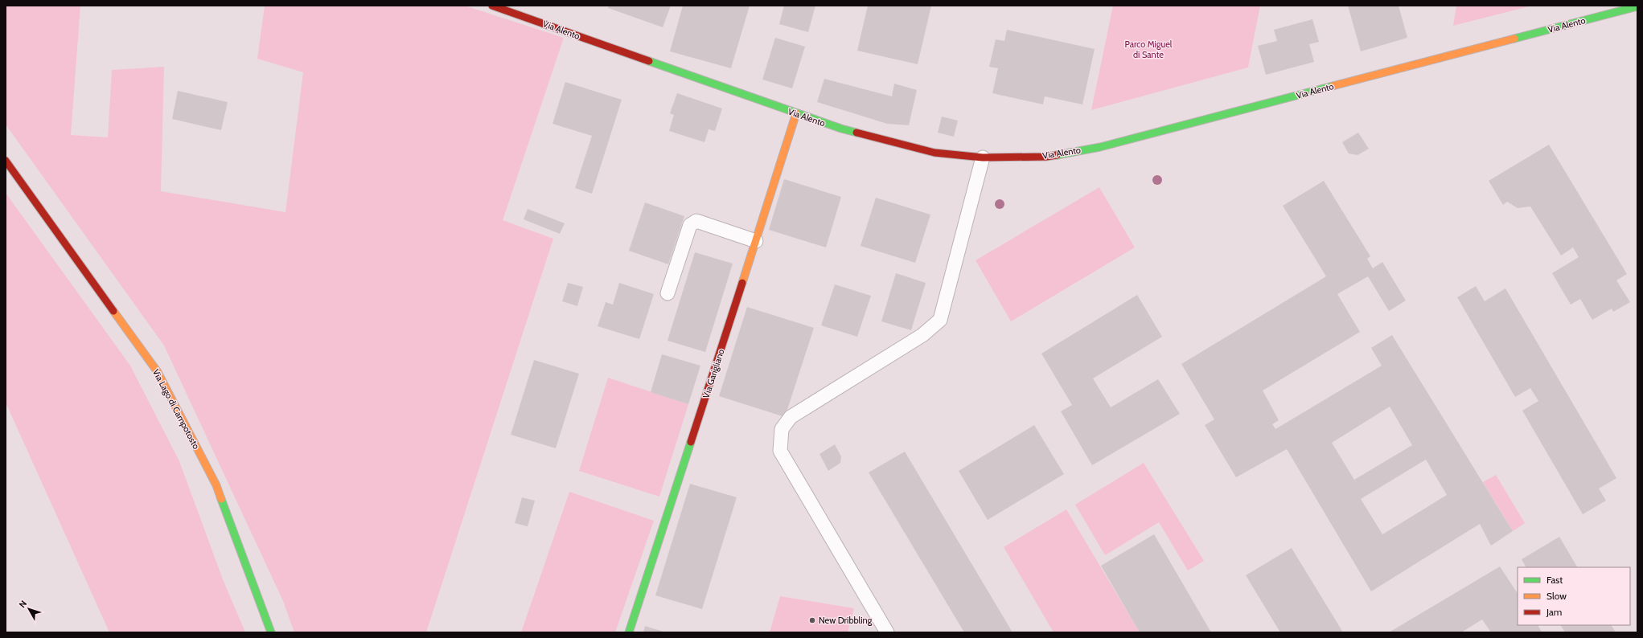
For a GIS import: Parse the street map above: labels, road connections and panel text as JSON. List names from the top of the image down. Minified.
{"streets":{"street":["Via Alento","Via Garigliano","Via Lago di Campotosto"]},"crossings":[["Via Alento","Via Garigliano"]],"parks":["Parco Miguel di Sante"],"places":["New Dribbling"],"legend":["Fast","Slow","Jam"],"north":"top left"}
